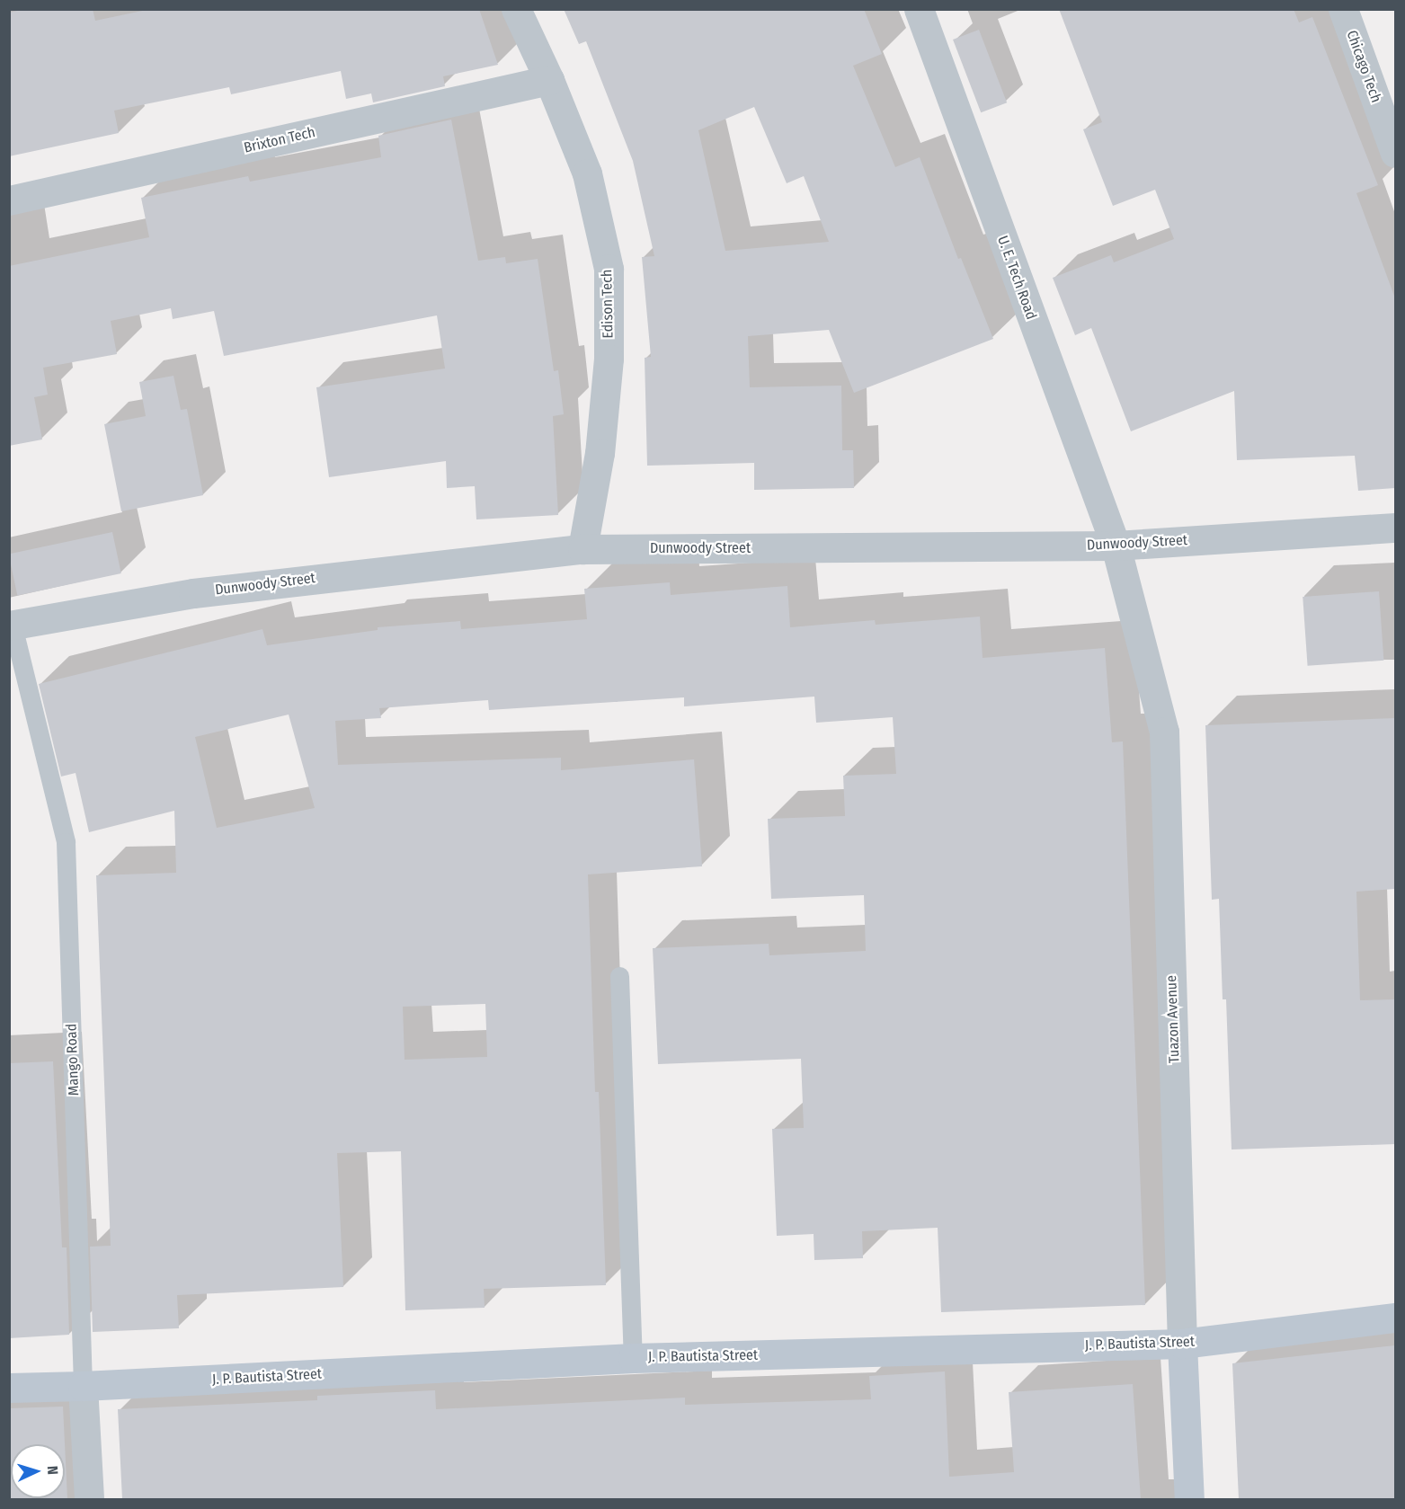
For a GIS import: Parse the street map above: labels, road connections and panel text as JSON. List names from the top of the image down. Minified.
{"streets":{"street":["Chicago Tech","Brixton Tech","U. E. Tech Road","Edison Tech","Dunwoody Street","Tuazon Avenue","Mango Road","J. P. Bautista Street"]},"crossings":[["Brixton Tech","Edison Tech"],["U. E. Tech Road","Dunwoody Street"],["U. E. Tech Road","Tuazon Avenue"],["Edison Tech","Dunwoody Street"],["Dunwoody Street","Tuazon Avenue"],["Dunwoody Street","Mango Road"],["Tuazon Avenue","J. P. Bautista Street"],["Mango Road","J. P. Bautista Street"]],"north":"right"}
